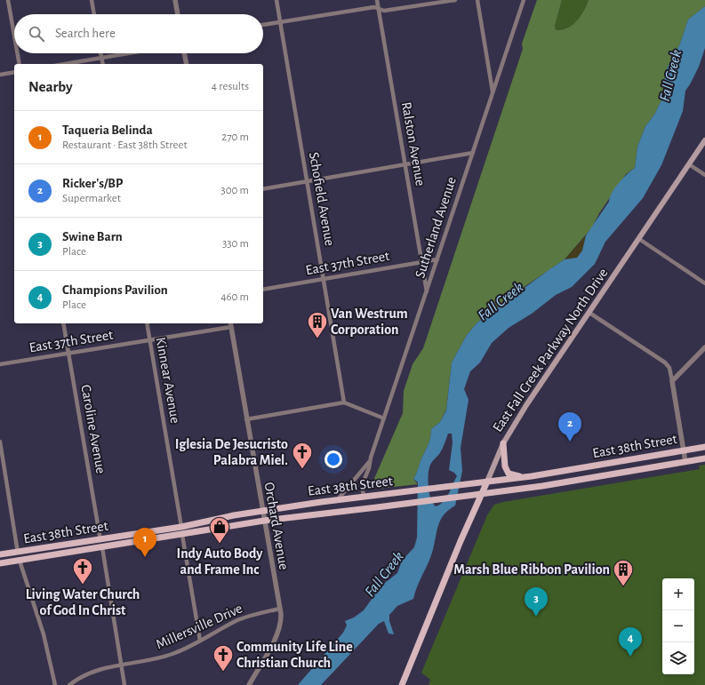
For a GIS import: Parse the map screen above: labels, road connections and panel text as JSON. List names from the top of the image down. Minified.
{"streets":{"main road":["East Fall Creek Parkway North Drive","East 38th Street"],"street":["Ralston Avenue","Schofield Avenue","Sutherland Avenue","East 37th Street","Kinnear Avenue","Caroline Avenue","Orchard Avenue","Millersville Drive"]},"crossings":[["Ralston Avenue","Sutherland Avenue"],["Ralston Avenue","East 37th Street"],["Schofield Avenue","East 37th Street"],["Sutherland Avenue","East 37th Street"],["Sutherland Avenue","East 38th Street"],["East 37th Street","Kinnear Avenue"],["East 37th Street","Caroline Avenue"],["East 37th Street","Orchard Avenue"],["East Fall Creek Parkway North Drive","East 38th Street"],["Kinnear Avenue","East 38th Street"],["Caroline Avenue","East 38th Street"],["East 38th Street","Orchard Avenue"],["Orchard Avenue","Millersville Drive"]],"water":["Fall Creek"],"places":{"building":["Van Westrum Corporation","Marsh Blue Ribbon Pavilion"],"church":["Iglesia De Jesucristo Palabra Miel.","Living Water Church of God In Christ","Community Life Line Christian Church"],"shop":["Indy Auto Body and Frame Inc"]},"page":{"search":"Search here","heading":["Nearby","4 results"],"list":[{"mark":"1","name":"Taqueria Belinda","note":"Restaurant · East 38th Street","value":"270 m"},{"mark":"2","name":"Ricker's/BP","note":"Supermarket","value":"300 m"},{"mark":"3","name":"Swine Barn","note":"Place","value":"330 m"},{"mark":"4","name":"Champions Pavilion","note":"Place","value":"460 m"}],"pins":["2","1","3","4"],"map_buttons":["+","−"]}}
